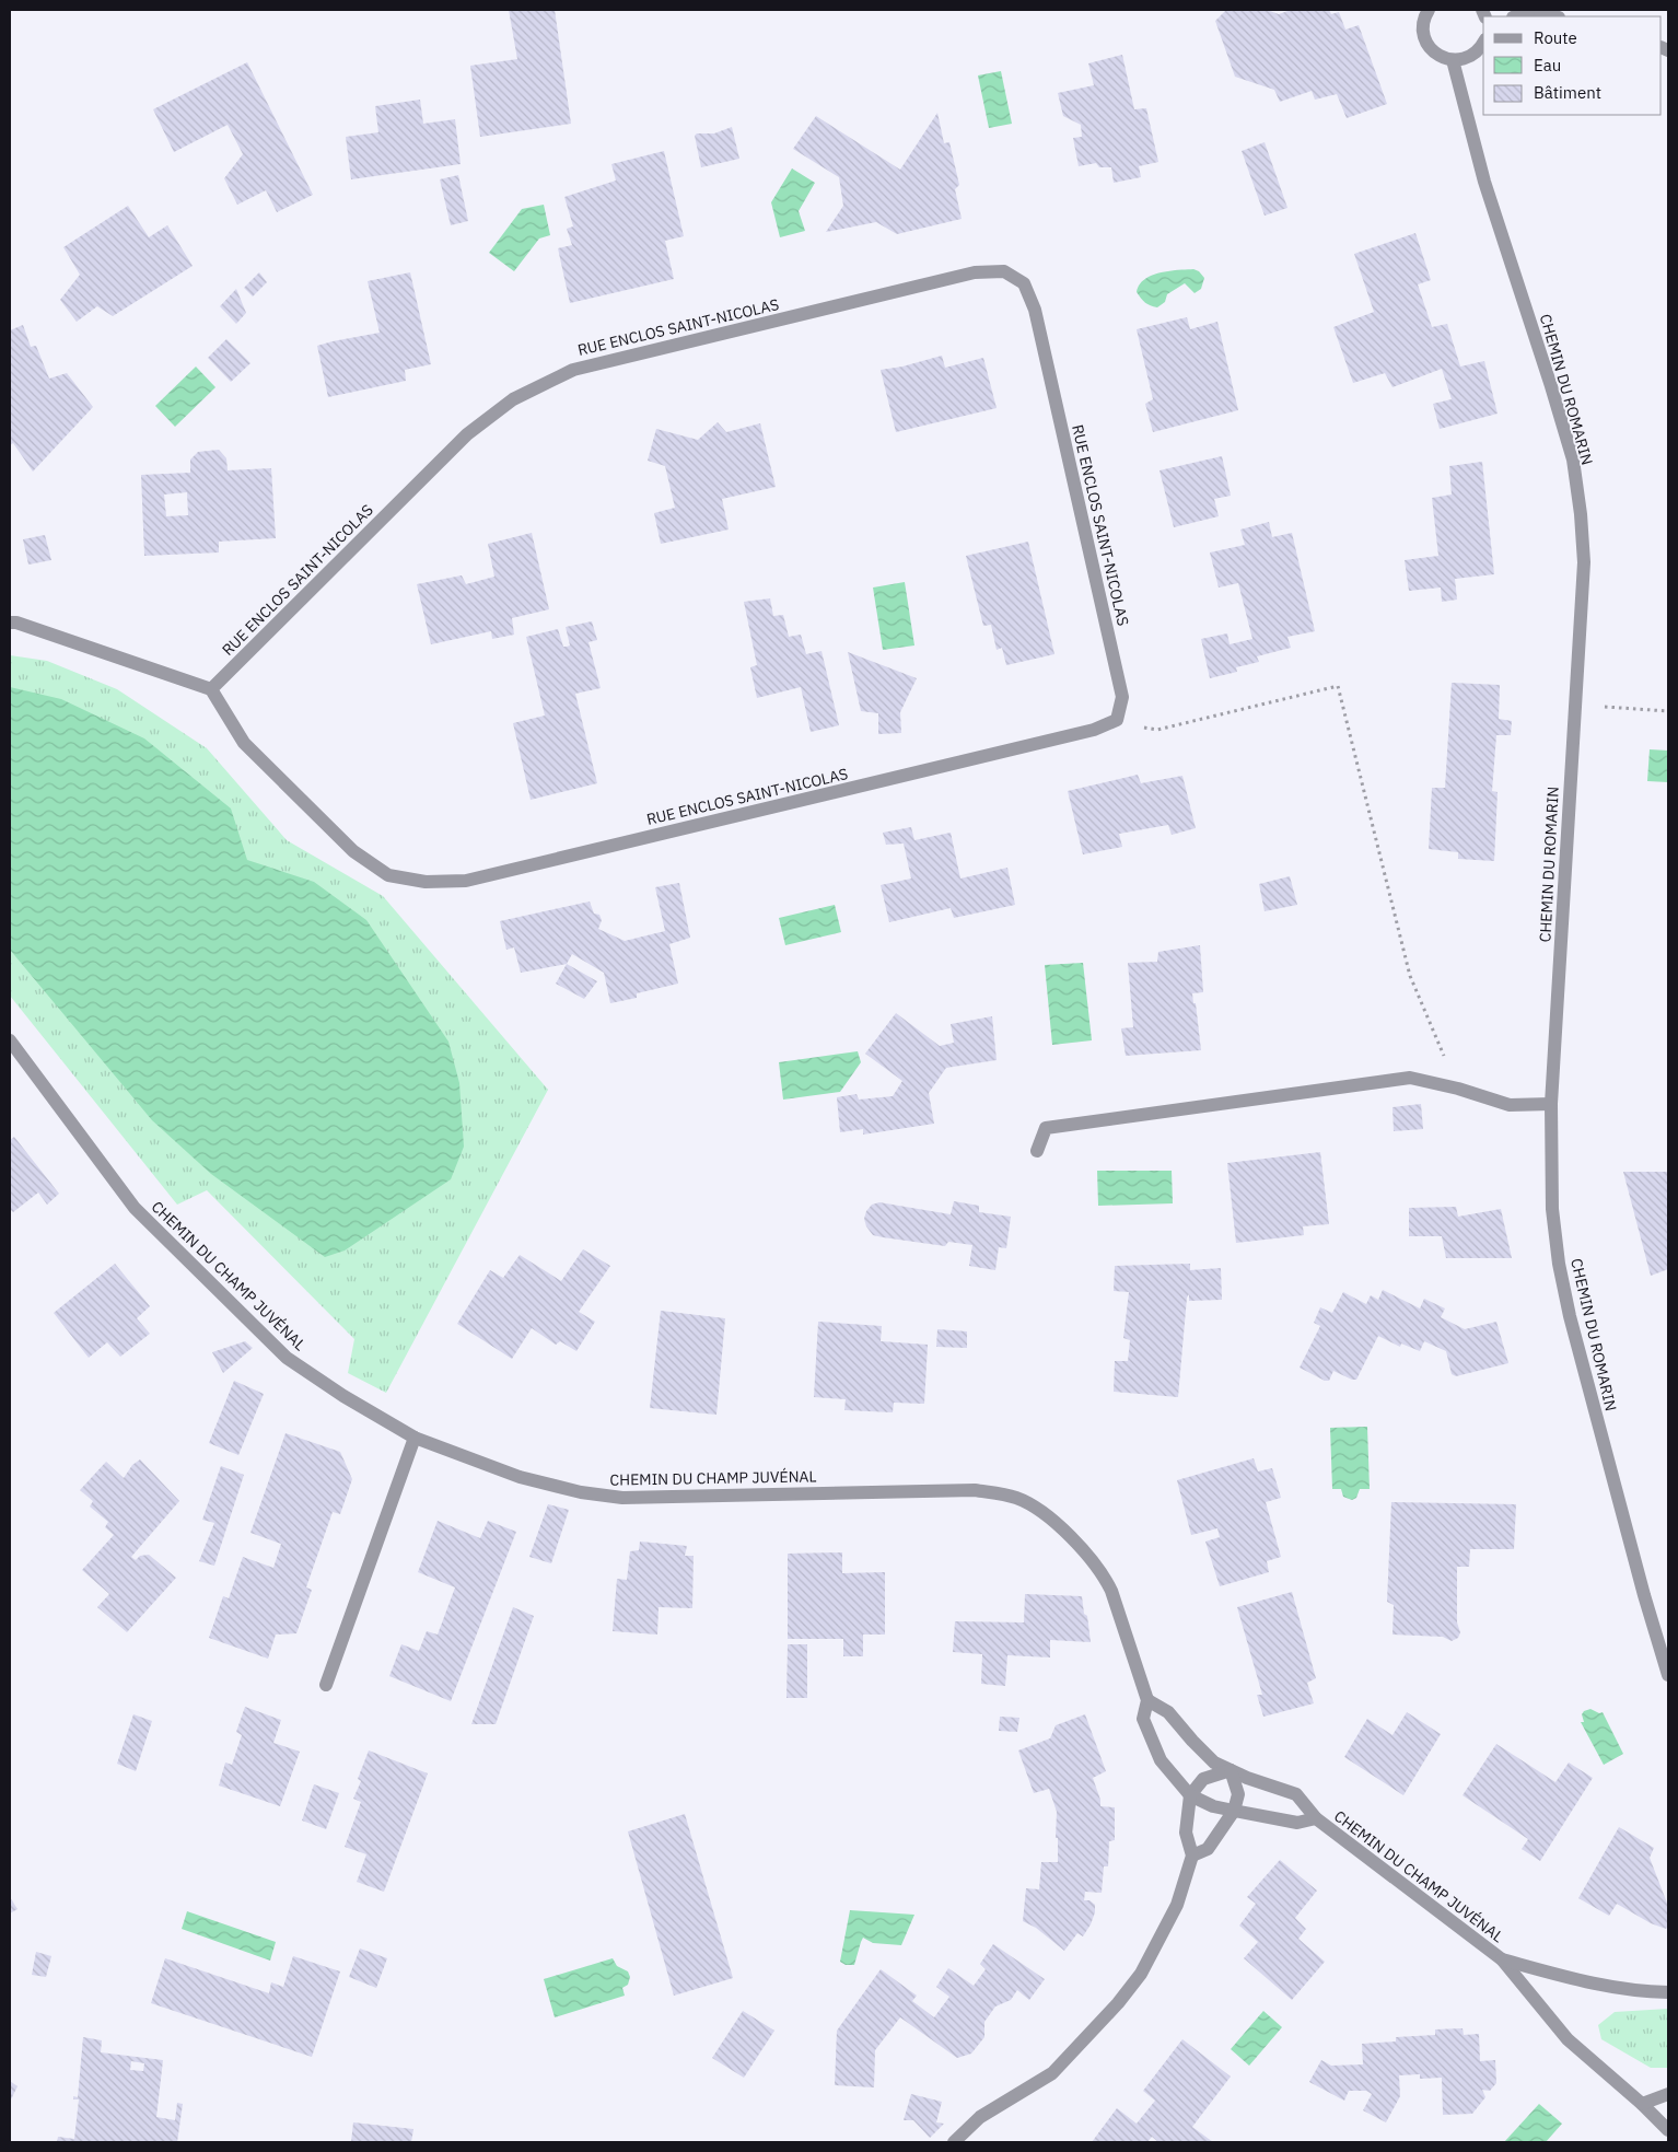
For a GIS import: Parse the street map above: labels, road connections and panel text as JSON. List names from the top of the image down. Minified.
{"streets":{"street":["RUE ENCLOS SAINT-NICOLAS","CHEMIN DU ROMARIN","CHEMIN DU CHAMP JUVÉNAL"]},"legend":["Route","Eau","Bâtiment"]}
